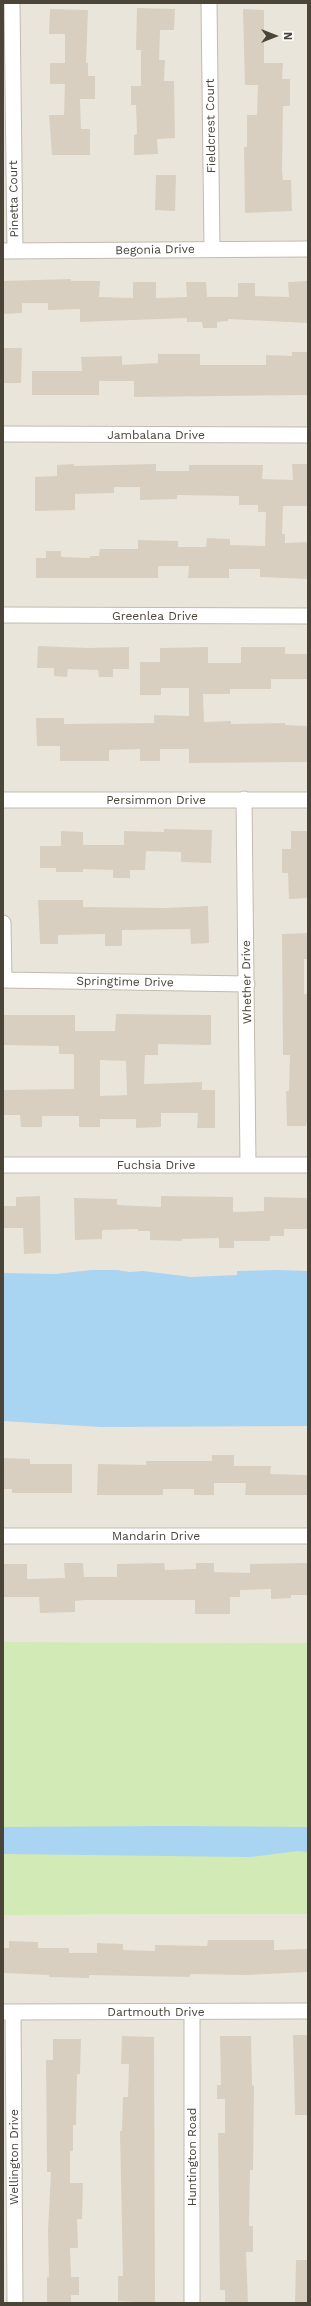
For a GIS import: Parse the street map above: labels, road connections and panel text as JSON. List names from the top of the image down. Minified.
{"streets":{"street":["Fieldcrest Court","Pinetta Court","Begonia Drive","Jambalana Drive","Greenlea Drive","Persimmon Drive","Springtime Drive","Whether Drive","Fuchsia Drive","Mandarin Drive","Dartmouth Drive","Wellington Drive","Huntington Road"]},"crossings":[["Fieldcrest Court","Begonia Drive"],["Pinetta Court","Begonia Drive"],["Persimmon Drive","Whether Drive"],["Springtime Drive","Whether Drive"],["Whether Drive","Fuchsia Drive"],["Dartmouth Drive","Wellington Drive"],["Dartmouth Drive","Huntington Road"]],"north":"right"}
